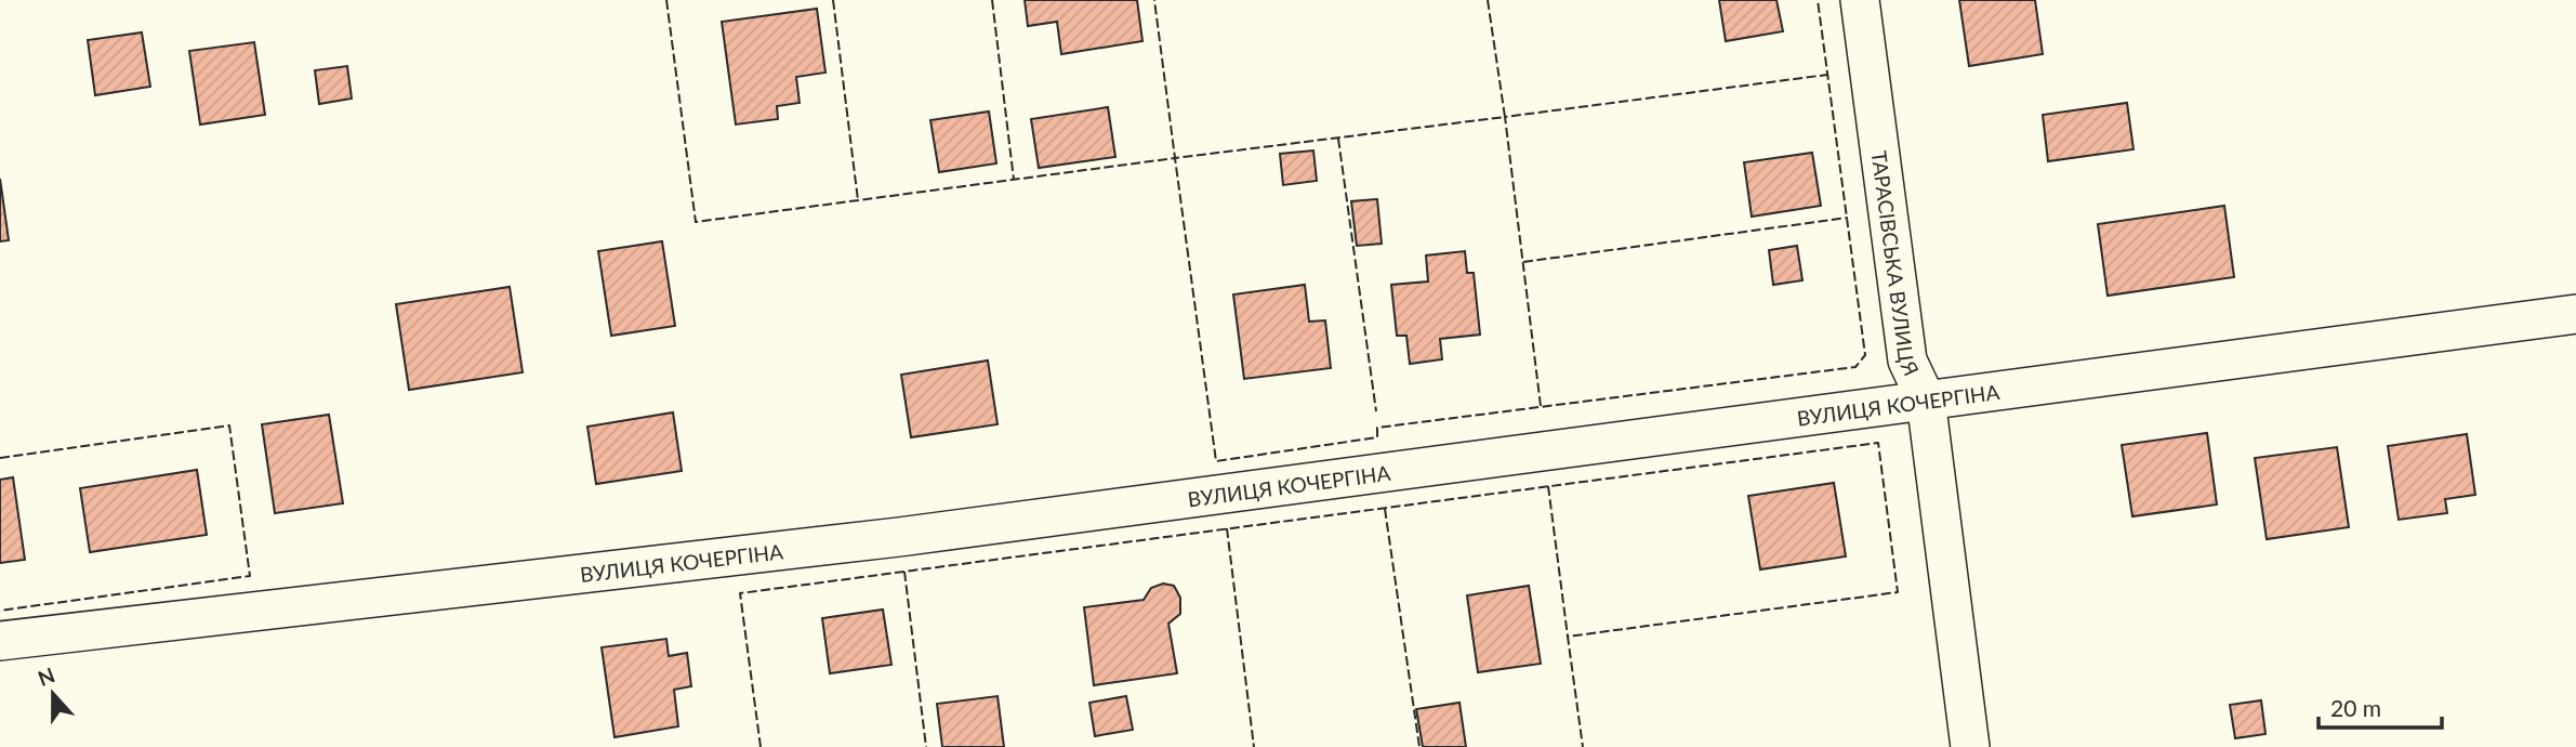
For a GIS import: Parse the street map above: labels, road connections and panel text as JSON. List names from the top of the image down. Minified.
{"streets":{"street":["ТАРАСІВСЬКА ВУЛИЦЯ","ВУЛИЦЯ КОЧЕРГІНА"]},"crossings":[["ТАРАСІВСЬКА ВУЛИЦЯ","ВУЛИЦЯ КОЧЕРГІНА"]],"scale_bar":"20 m","north":"top"}
